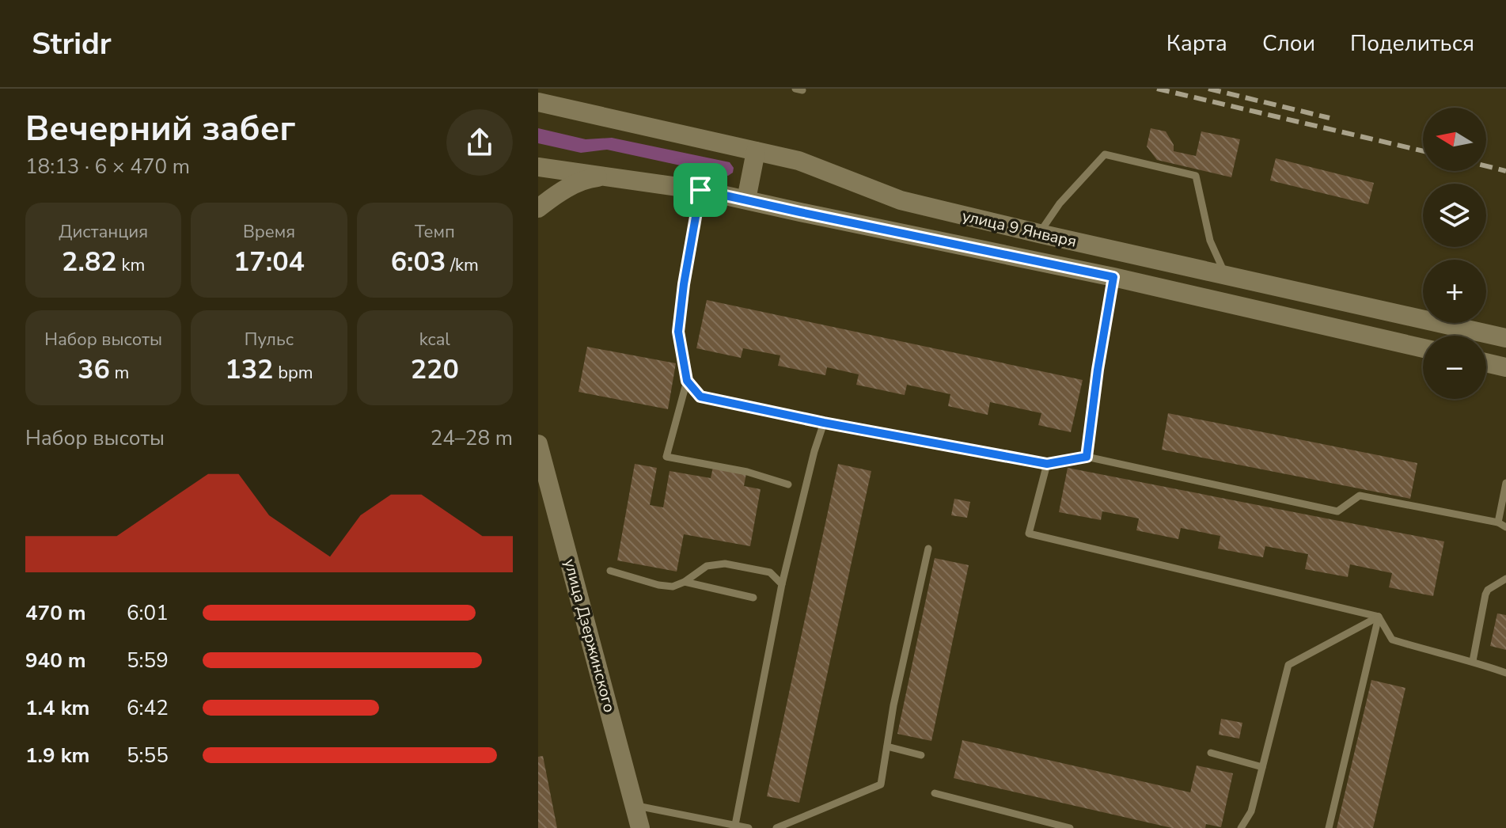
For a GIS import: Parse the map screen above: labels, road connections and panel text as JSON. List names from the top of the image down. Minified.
{"streets":{"main road":["улица 9 Января","улица Дзержинского"]},"north":"left","page":{"header":"Stridr","nav":["Карта","Слои","Поделиться"],"heading":["Вечерний забег","18:13 · 6 × 470 m"],"map_buttons":["+","−"],"stats":[["Дистанция","2.82 km"],["Время","17:04"],["Темп","6:03 /km"],["Набор высоты","36 m"],["Пульс","132 bpm"],["kcal","220"]],"chart":["Набор высоты","24–28 m"],"list":[{"name":"470 m","note":"6:01"},{"name":"940 m","note":"5:59"},{"name":"1.4 km","note":"6:42"},{"name":"1.9 km","note":"5:55"}]}}
